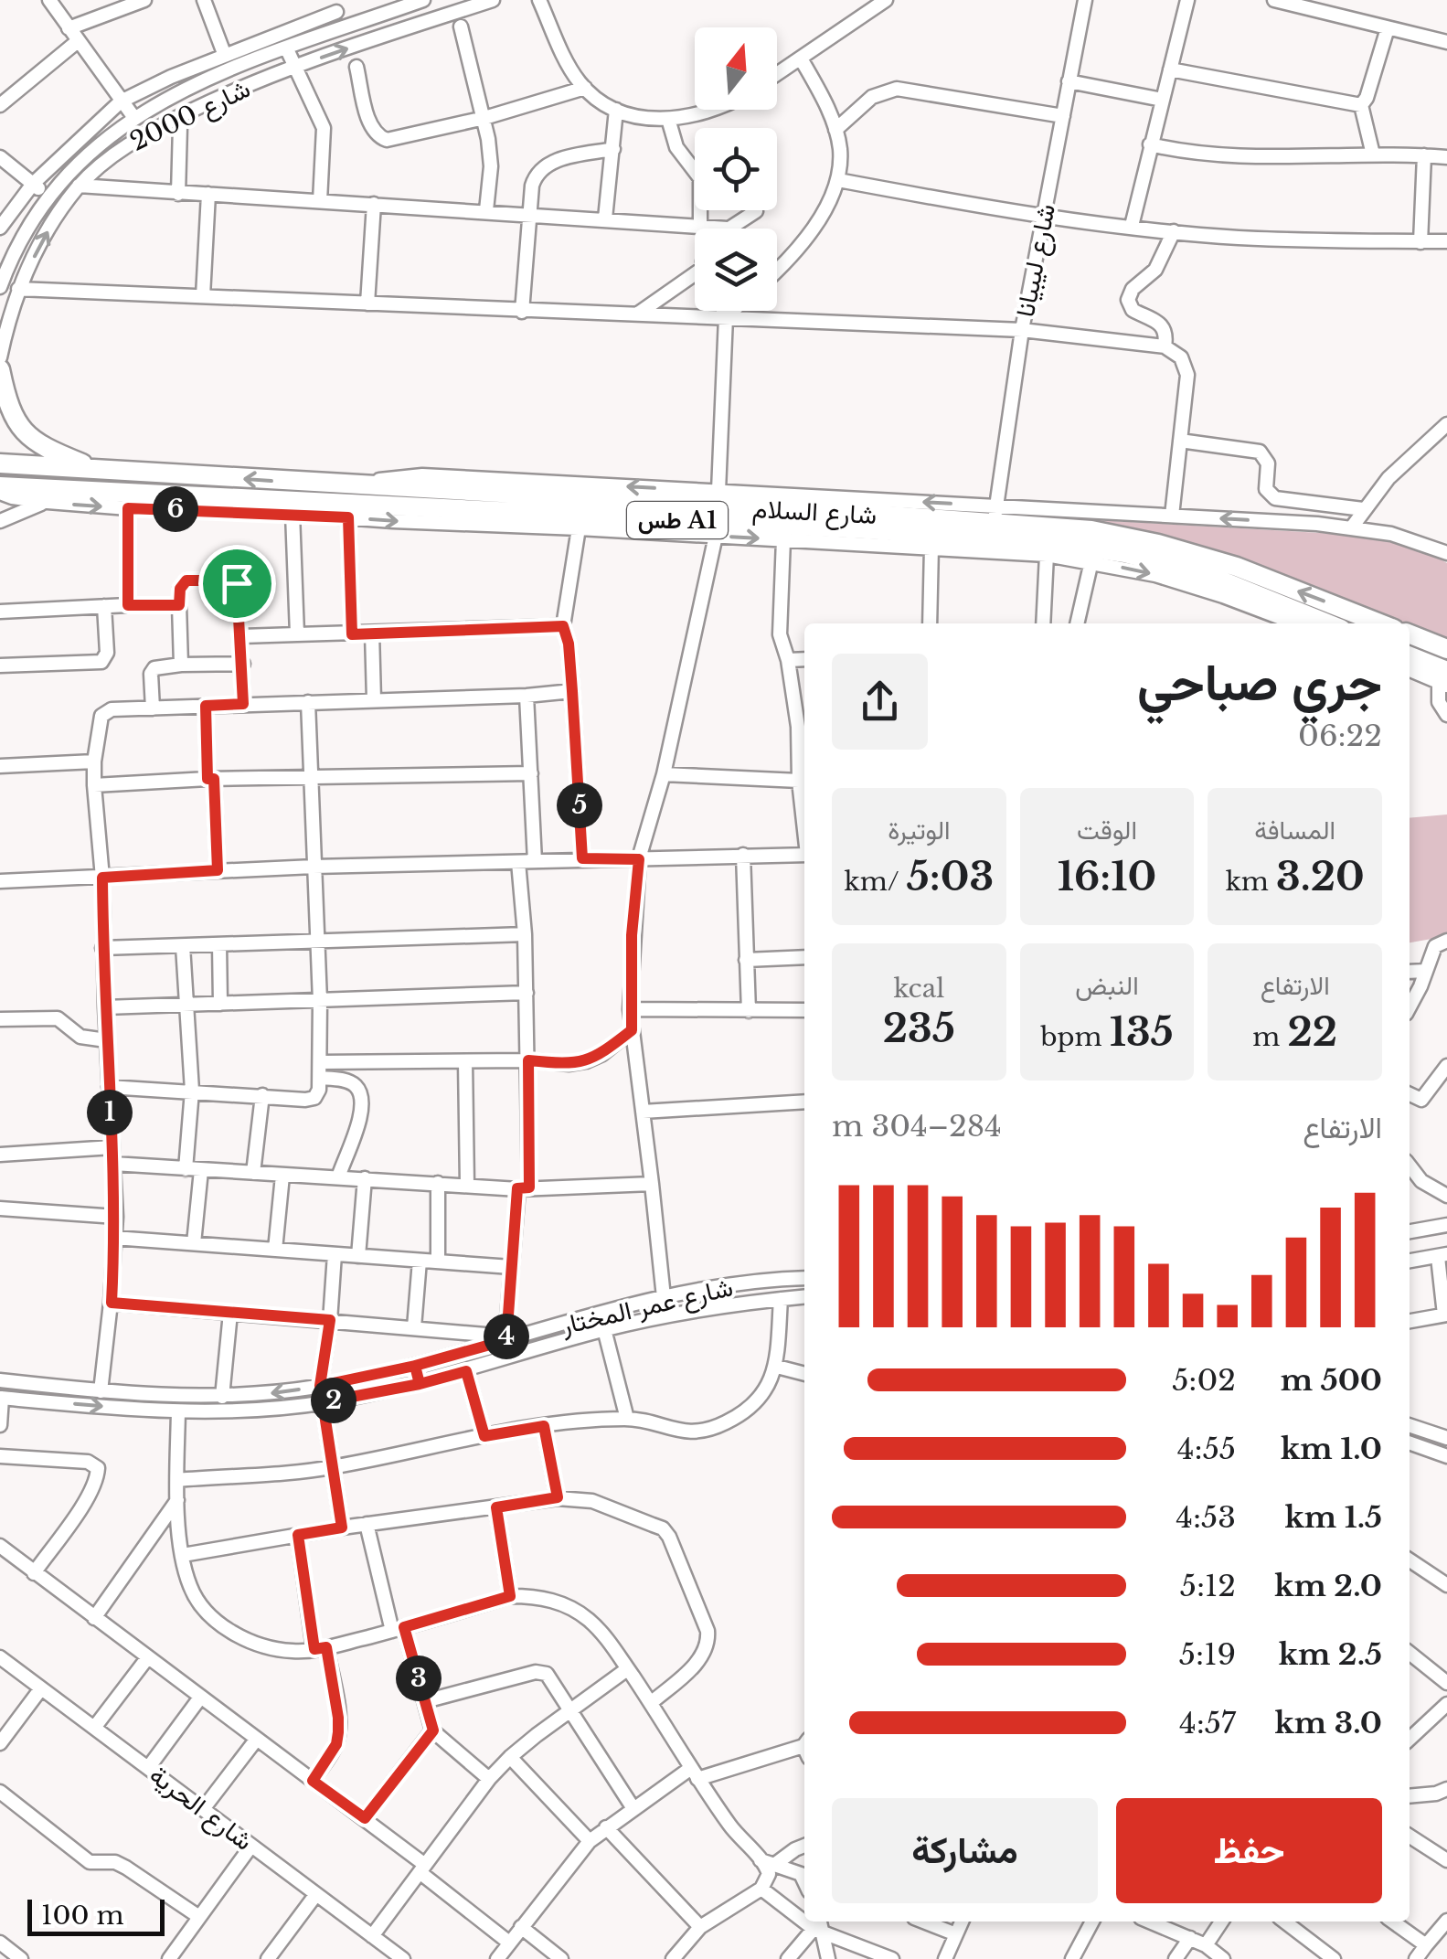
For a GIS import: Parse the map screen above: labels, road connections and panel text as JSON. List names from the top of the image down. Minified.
{"streets":{"highway":["شارع السلام","طس A1"],"street":["شارع 2000","شارع ليبيانا","شارع عمر المختار","شارع الحرية"]},"crossings":[["شارع ليبيانا","شارع السلام"]],"scale_bar":"100 m","north":"top","page":{"pins":["6","5","1","4","2","3"],"heading":["جري صباحي","06:22"],"stats":[["المسافة","3.20 km"],["الوقت","16:10"],["الوتيرة","5:03 /km"],["الارتفاع","22 m"],["النبض","135 bpm"],["kcal","235"]],"chart":["الارتفاع","284–304 m"],"list":[{"name":"500 m","note":"5:02"},{"name":"1.0 km","note":"4:55"},{"name":"1.5 km","note":"4:53"},{"name":"2.0 km","note":"5:12"},{"name":"2.5 km","note":"5:19"},{"name":"3.0 km","note":"4:57"}],"buttons":["حفظ","مشاركة"],"scale":"100 m"}}
